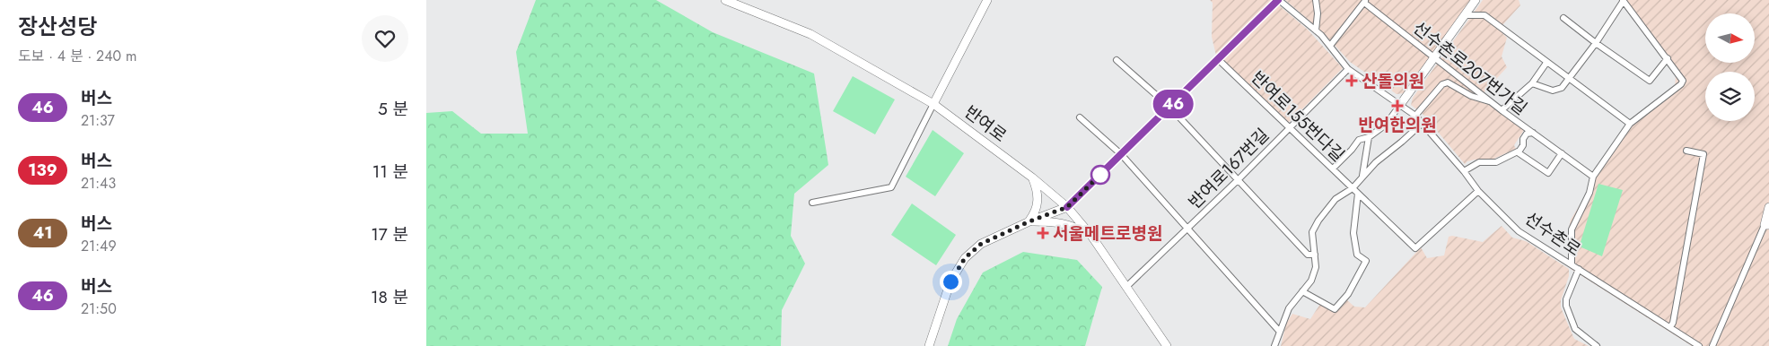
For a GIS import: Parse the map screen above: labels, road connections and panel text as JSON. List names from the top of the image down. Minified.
{"streets":{"main road":["반여로"],"street":["선수촌로207번가길","반여로155번다길","반여로167번길","선수촌로"]},"crossings":[["반여로155번다길","반여로167번길"],["반여로155번다길","선수촌로"],["반여로","반여로167번길"],["반여로167번길","선수촌로"]],"places":{"health":["산돌의원","반여한의원","서울메트로병원"]},"lines":["bus line 46"],"north":"right","page":{"heading":["장산성당","도보 · 4 분 · 240 m"],"on_map":"46","list":[{"mark":"46","name":"버스","note":"21:37","value":"5 분"},{"mark":"139","name":"버스","note":"21:43","value":"11 분"},{"mark":"41","name":"버스","note":"21:49","value":"17 분"},{"mark":"46","name":"버스","note":"21:50","value":"18 분"}]}}
